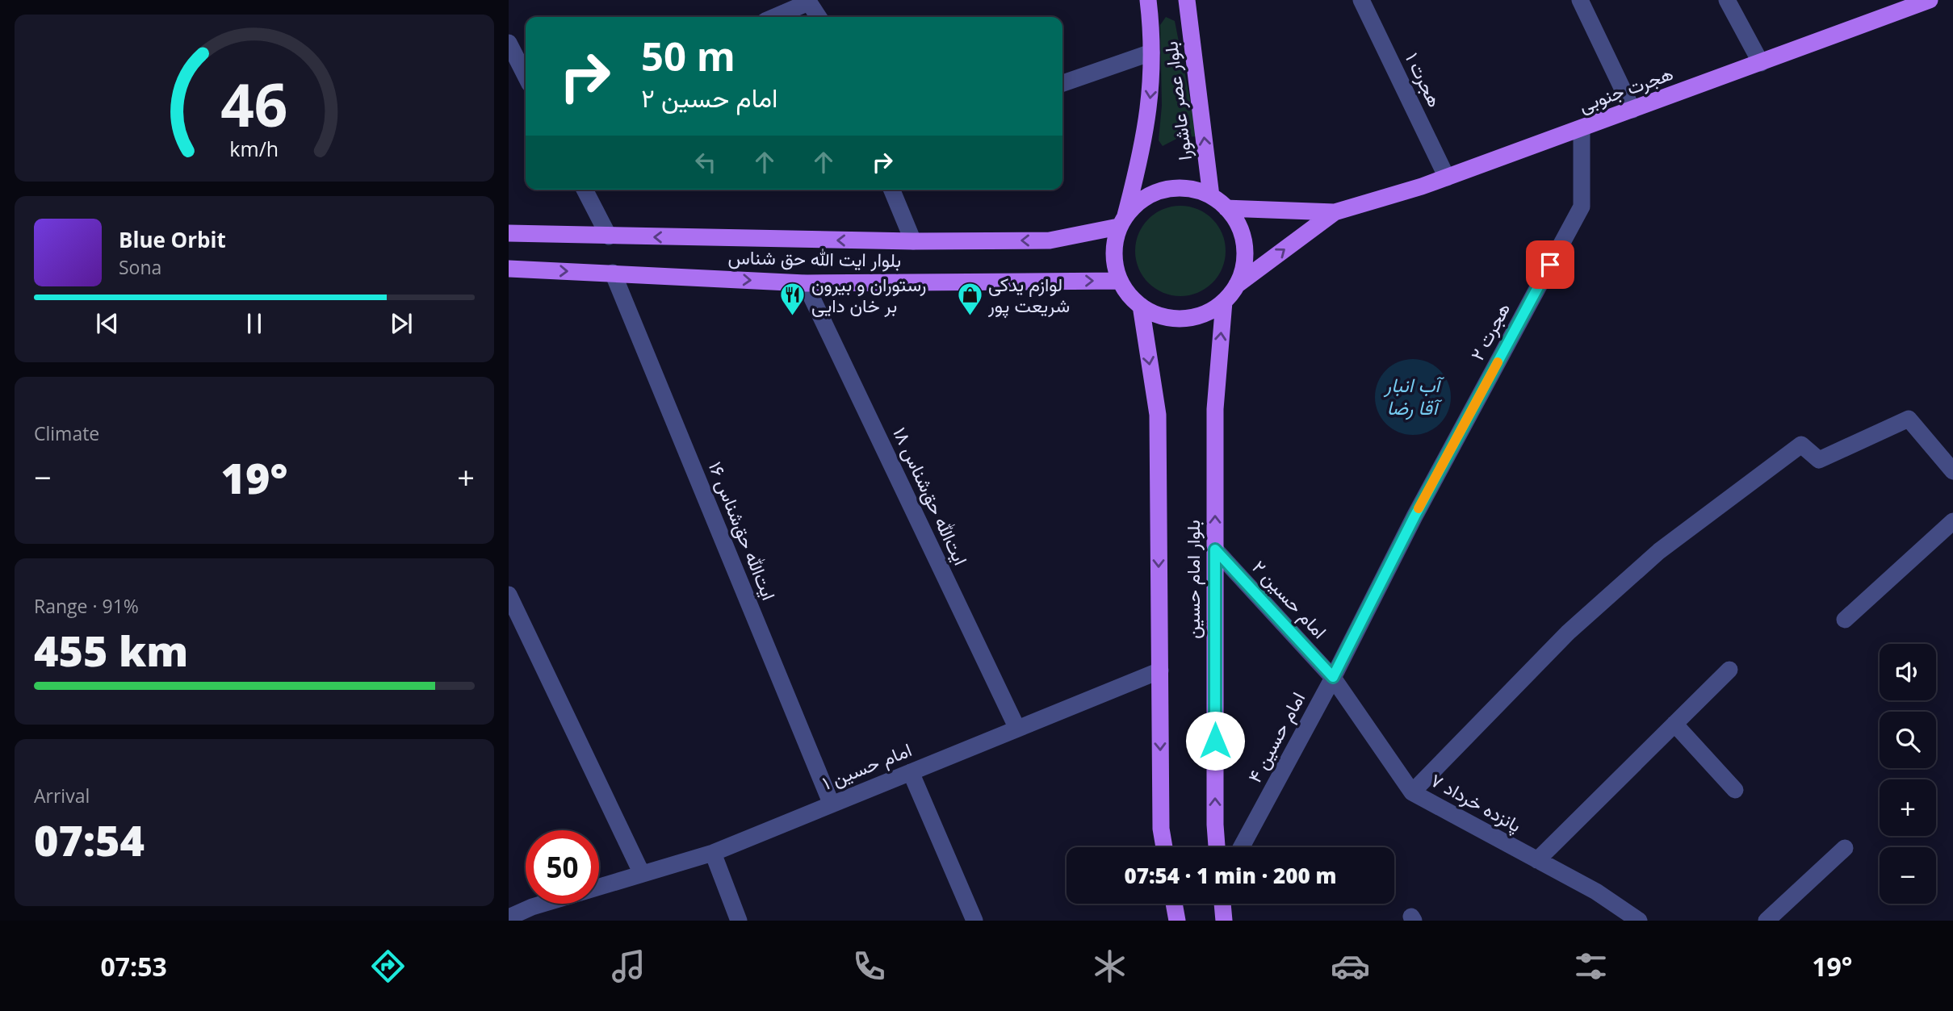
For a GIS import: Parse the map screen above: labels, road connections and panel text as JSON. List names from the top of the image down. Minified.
{"streets":{"main road":["هجرت جنوبی","بلوار عصر عاشورا","بلوار ایت الله حق شناس","بلوار امام حسین"],"street":["هجرت ۱","هجرت ۲","ایت‌الله حق‌شناس ۱۸","ایت‌الله حق‌شناس ۱۶","امام حسین ۲","امام حسین ۴","امام حسین ۱","پانزده خرداد ۷"]},"crossings":[["هجرت ۱","هجرت جنوبی"],["هجرت جنوبی","بلوار عصر عاشورا"],["هجرت جنوبی","بلوار ایت الله حق شناس"],["هجرت جنوبی","هجرت ۲"],["هجرت جنوبی","بلوار امام حسین"],["بلوار عصر عاشورا","بلوار ایت الله حق شناس"],["بلوار عصر عاشورا","بلوار امام حسین"],["بلوار ایت الله حق شناس","ایت‌الله حق‌شناس ۱۸"],["بلوار ایت الله حق شناس","ایت‌الله حق‌شناس ۱۶"],["بلوار ایت الله حق شناس","بلوار امام حسین"],["هجرت ۲","امام حسین ۴"],["ایت‌الله حق‌شناس ۱۸","امام حسین ۱"],["ایت‌الله حق‌شناس ۱۶","امام حسین ۱"],["بلوار امام حسین","امام حسین ۲"],["بلوار امام حسین","امام حسین ۱"],["امام حسین ۲","امام حسین ۴"],["امام حسین ۲","پانزده خرداد ۷"],["امام حسین ۴","پانزده خرداد ۷"]],"water":["آب انبار آقا رضا"],"places":{"restaurant":["رستوران و بیرون بر خان دایی"],"shop":["لوازم یدکی شریعت پور"]},"page":{"turn":["50 m","امام حسین ۲"],"song":["Blue Orbit","Sona"],"tile":["Climate",["Range · 91%","455 km"],["Arrival","07:54"]],"heat":["−","19°","+"],"map_buttons":["+","−"],"limit":"50","trip":"07:54 · 1 min · 200 m","tabs":["07:53","19°"],"gauge":["46","km/h"]}}
